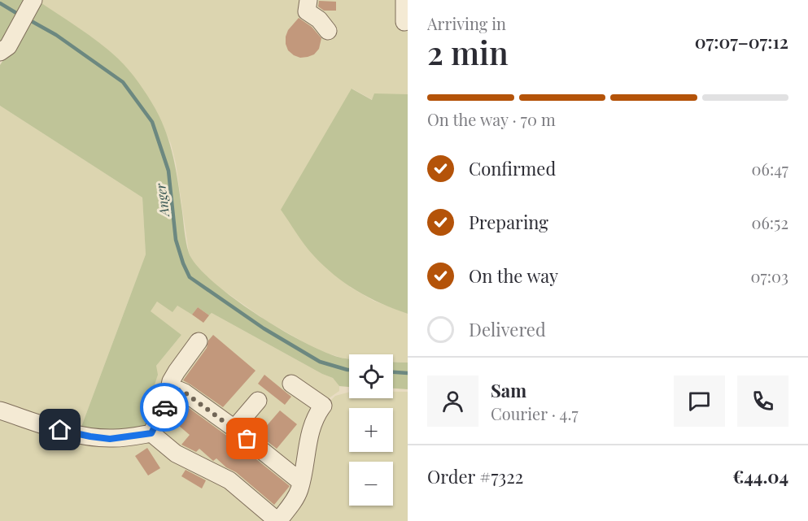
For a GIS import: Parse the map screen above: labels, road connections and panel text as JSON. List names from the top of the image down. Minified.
{"water":["Anger"],"page":{"heading":["2 min","Arriving in","07:07–07:12"],"panel":["Sam","Courier · 4.7","Order #7322","€44.04"],"bar":"On the way · 70 m","list":[["Confirmed","06:47"],["Preparing","06:52"],["On the way","07:03"],"Delivered"],"map_buttons":["+","−"]}}
